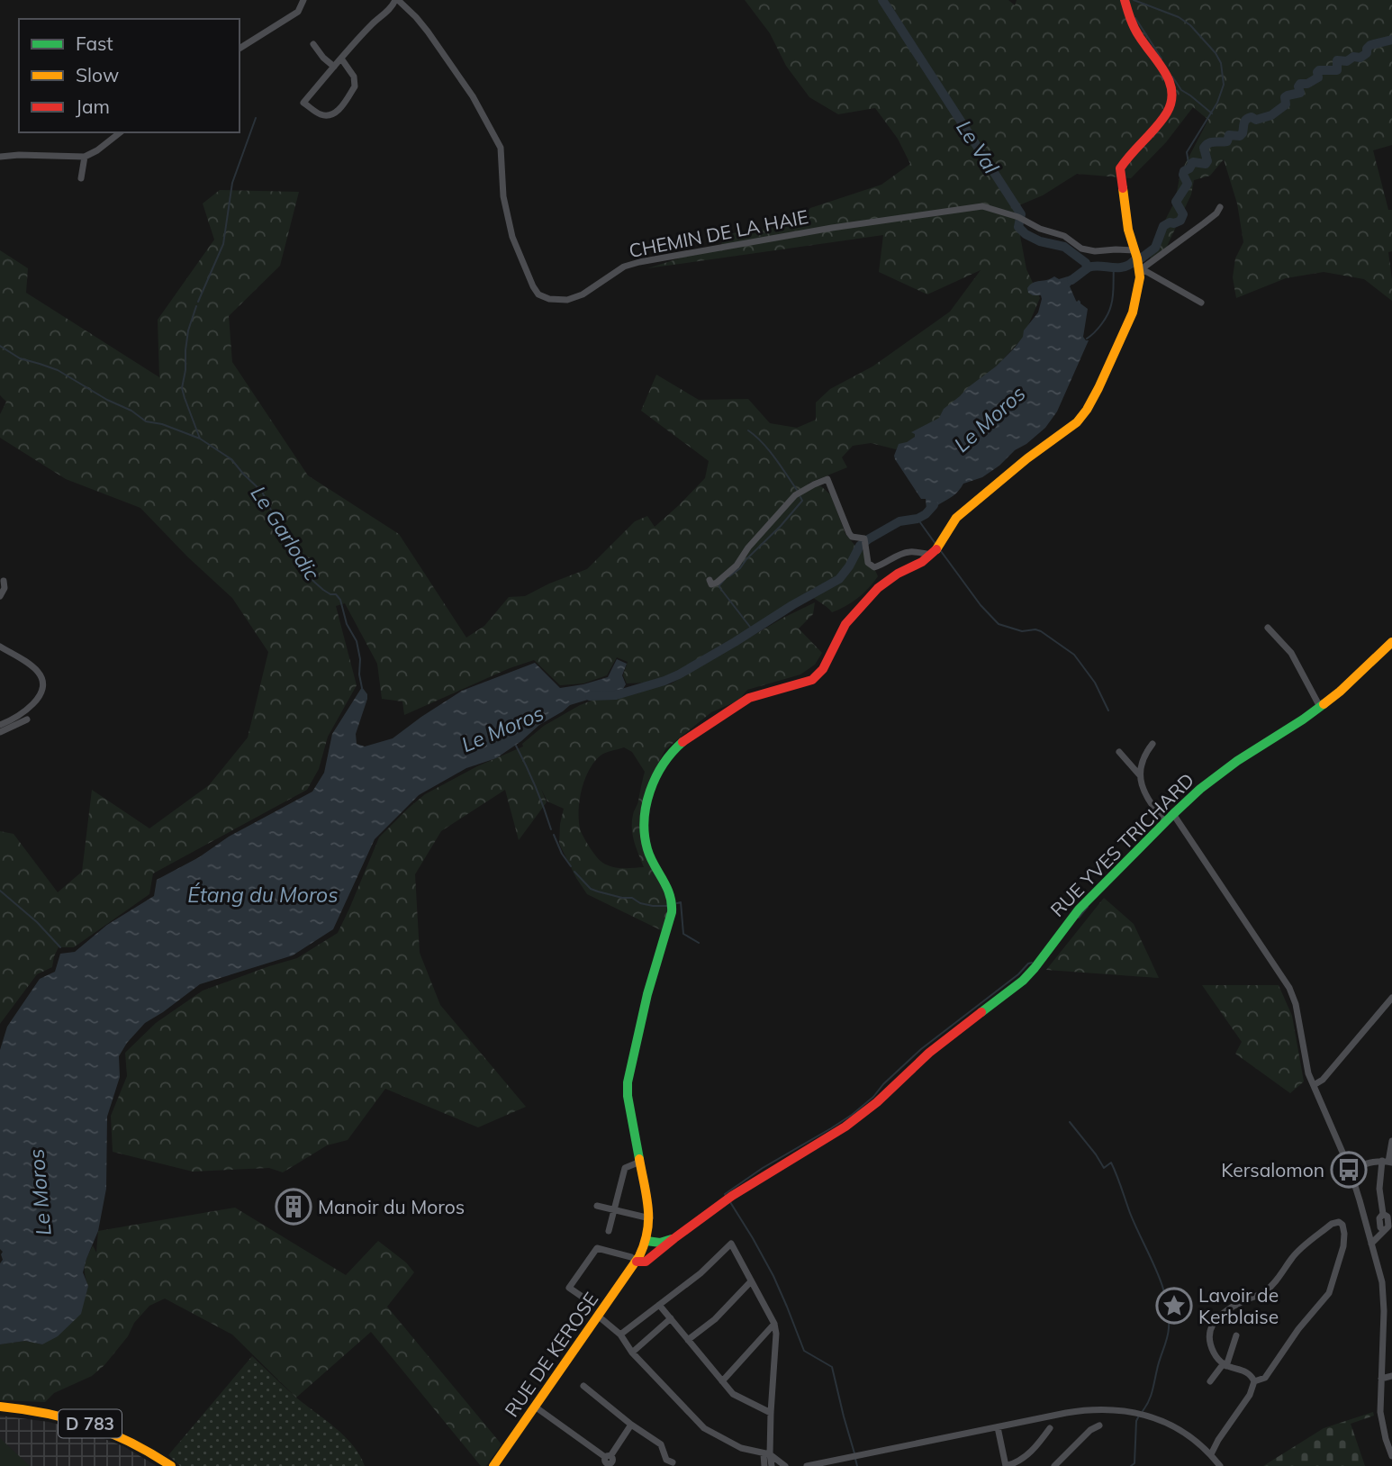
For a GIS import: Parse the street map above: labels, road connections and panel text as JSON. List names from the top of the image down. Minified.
{"streets":{"street":["CHEMIN DE LA HAIE","RUE YVES TRICHARD","RUE DE KEROSE","D 783"]},"water":["Le Val","Le Moros","Le Garlodic","Étang du Moros"],"places":{"bus stop":["Kersalomon"],"building":["Manoir du Moros"],"place":["Lavoir de Kerblaise"]},"legend":["Fast","Slow","Jam"]}
